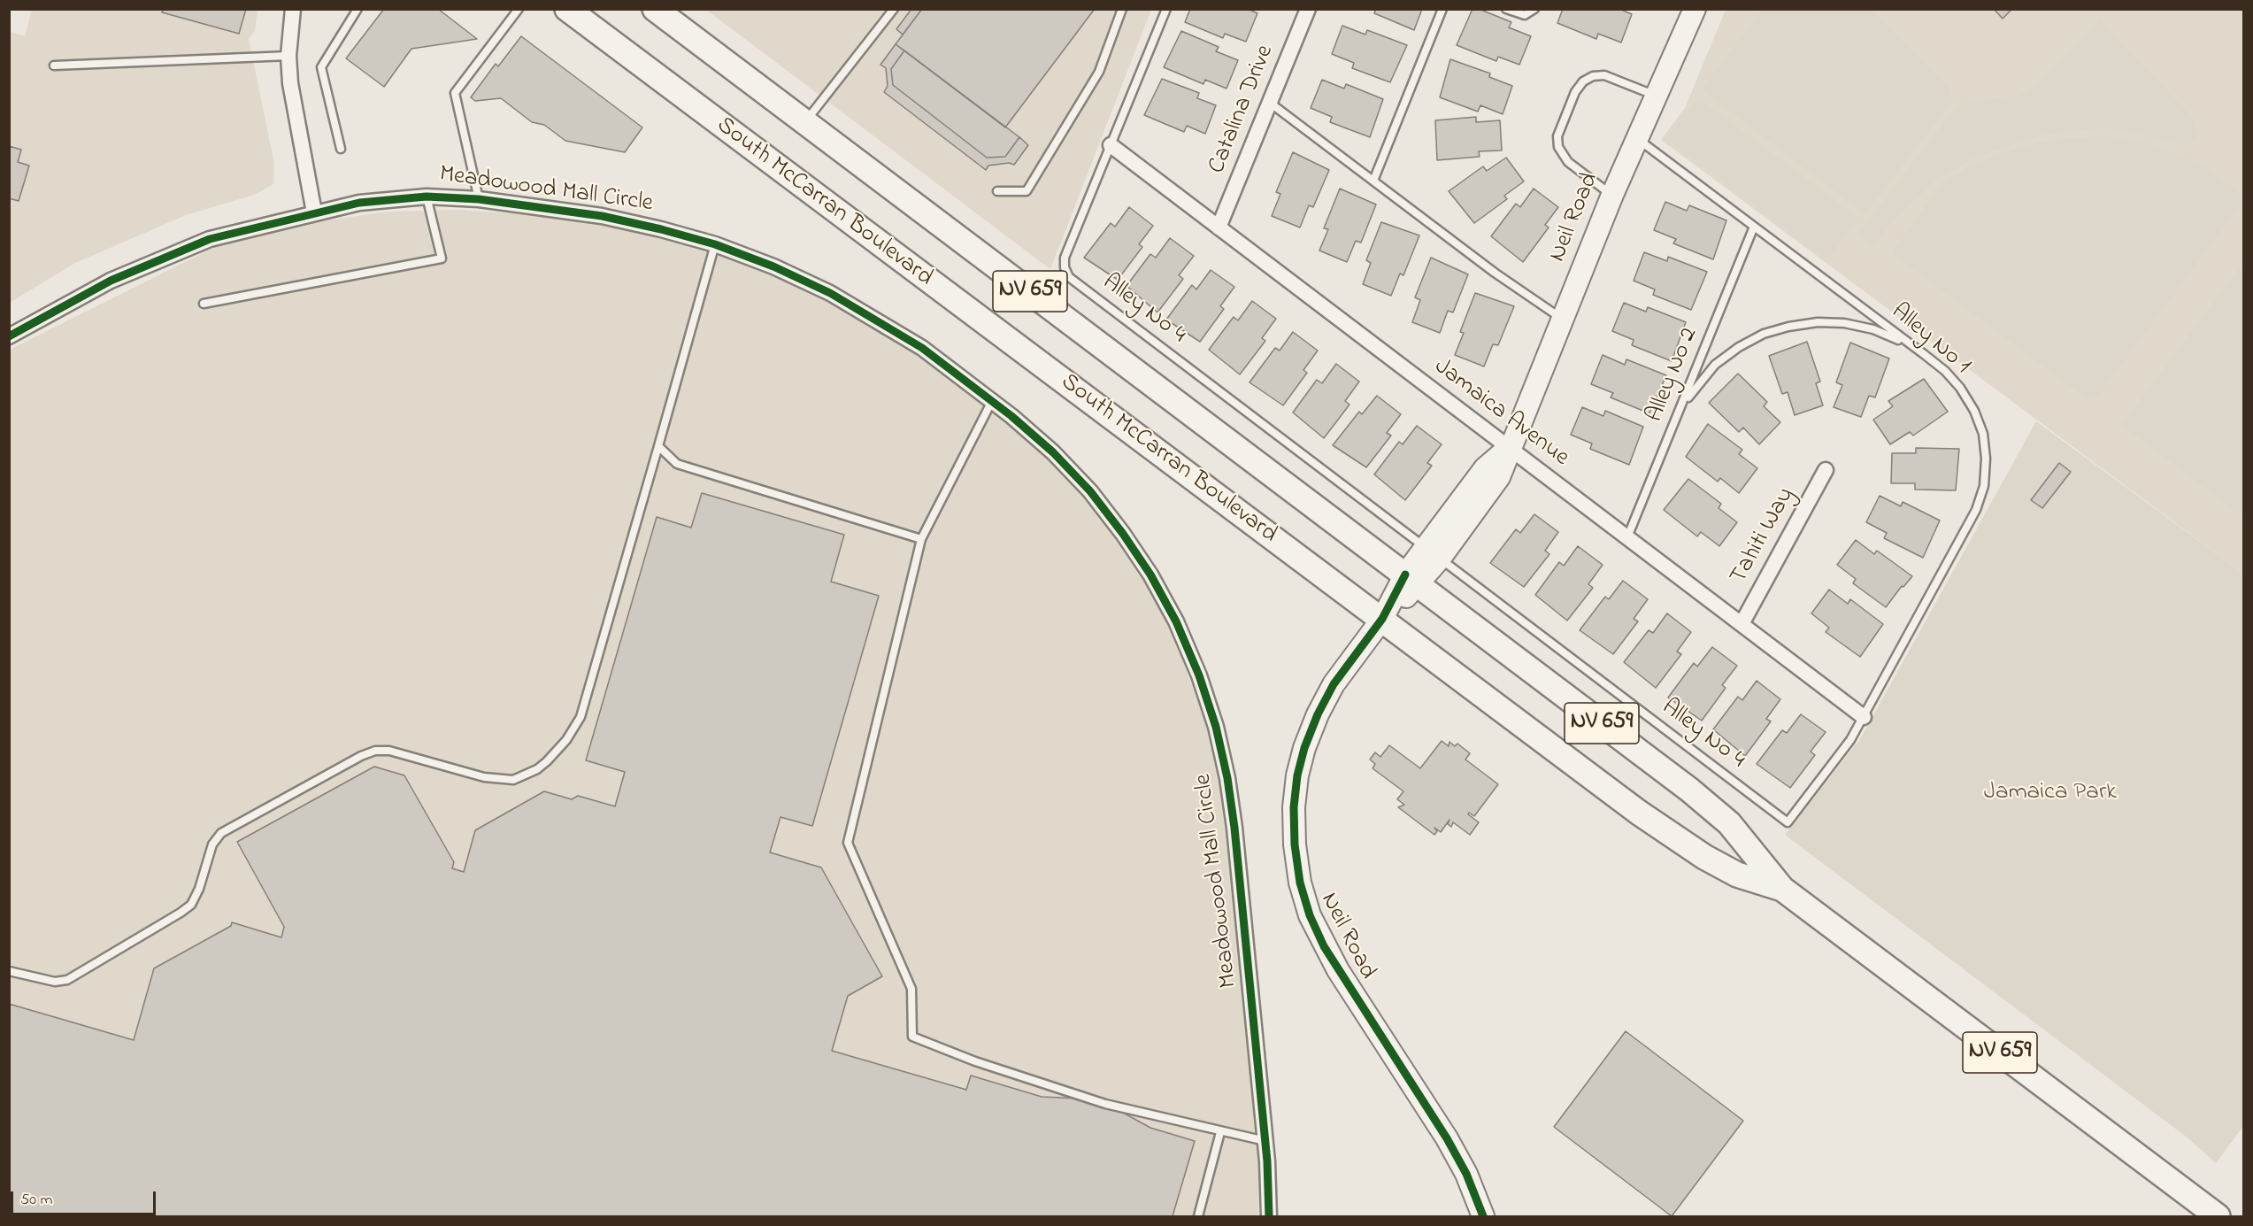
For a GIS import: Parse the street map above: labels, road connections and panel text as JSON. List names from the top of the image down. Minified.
{"streets":{"main road":["South McCarran Boulevard","NV 659"],"street":["Catalina Drive","Meadowood Mall Circle","Neil Road","Jamaica Avenue","Tahiti Way"],"lane":["Alley No 4","Alley No 1","Alley No 2"]},"crossings":[["Catalina Drive","Jamaica Avenue"],["South McCarran Boulevard","Neil Road"],["Neil Road","Alley No 4"],["Neil Road","Alley No 1"],["Neil Road","Jamaica Avenue"],["Alley No 4","Alley No 1"],["Alley No 4","Jamaica Avenue"],["Alley No 1","Alley No 2"],["Alley No 1","Jamaica Avenue"],["Alley No 2","Jamaica Avenue"],["Jamaica Avenue","Tahiti Way"]],"parks":["Jamaica Park"],"scale_bar":"50 m"}
